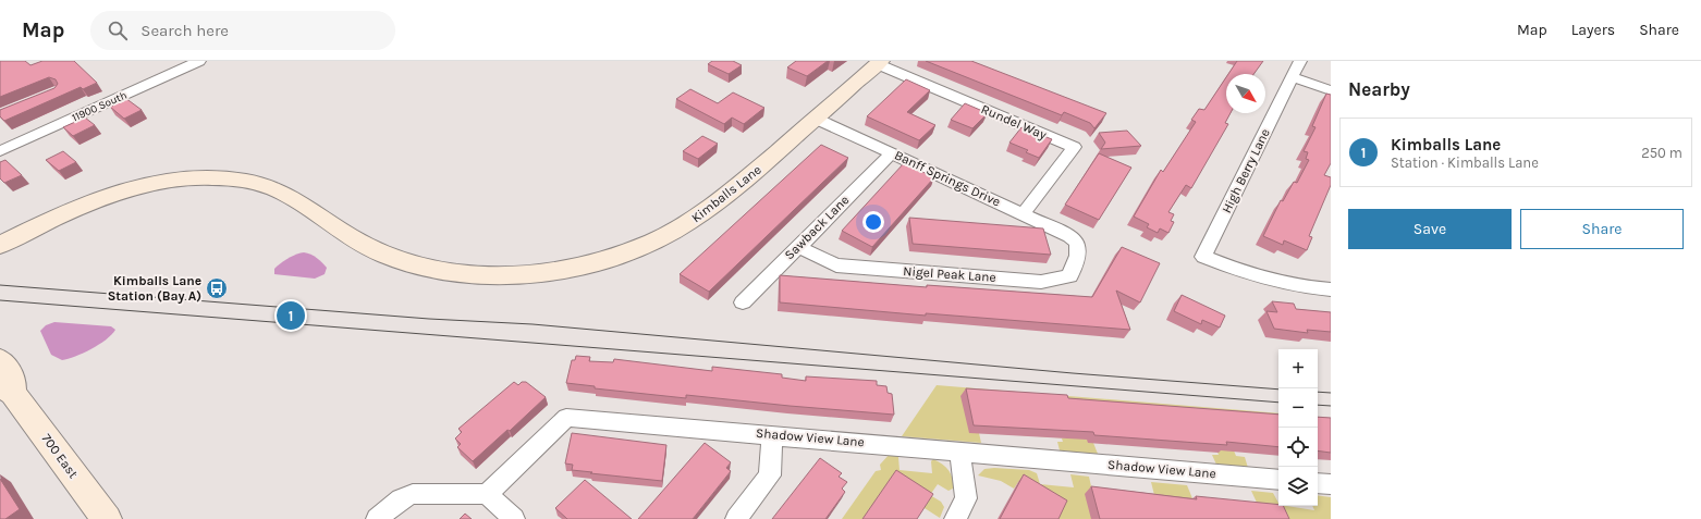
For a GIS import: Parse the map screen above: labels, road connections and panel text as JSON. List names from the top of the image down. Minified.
{"streets":{"street":["11900 South","Rundel Way","High Berry Lane","Banff Springs Drive","Kimballs Lane","Sawback Lane","Nigel Peak Lane","Shadow View Lane","700 East"]},"crossings":[["Rundel Way","Banff Springs Drive"],["Rundel Way","Kimballs Lane"],["Banff Springs Drive","Kimballs Lane"],["Banff Springs Drive","Sawback Lane"],["Banff Springs Drive","Nigel Peak Lane"],["Sawback Lane","Nigel Peak Lane"]],"places":{"bus stop":["Kimballs Lane Station (Bay A)"]},"north":"bottom right","page":{"header":"Map","search":"Search here","nav":["Map","Layers","Share"],"heading":"Nearby","list":[{"mark":"1","name":"Kimballs Lane","note":"Station · Kimballs Lane","value":"250 m"}],"buttons":["Save","Share"],"pins":"1","map_buttons":["+","−"]}}
